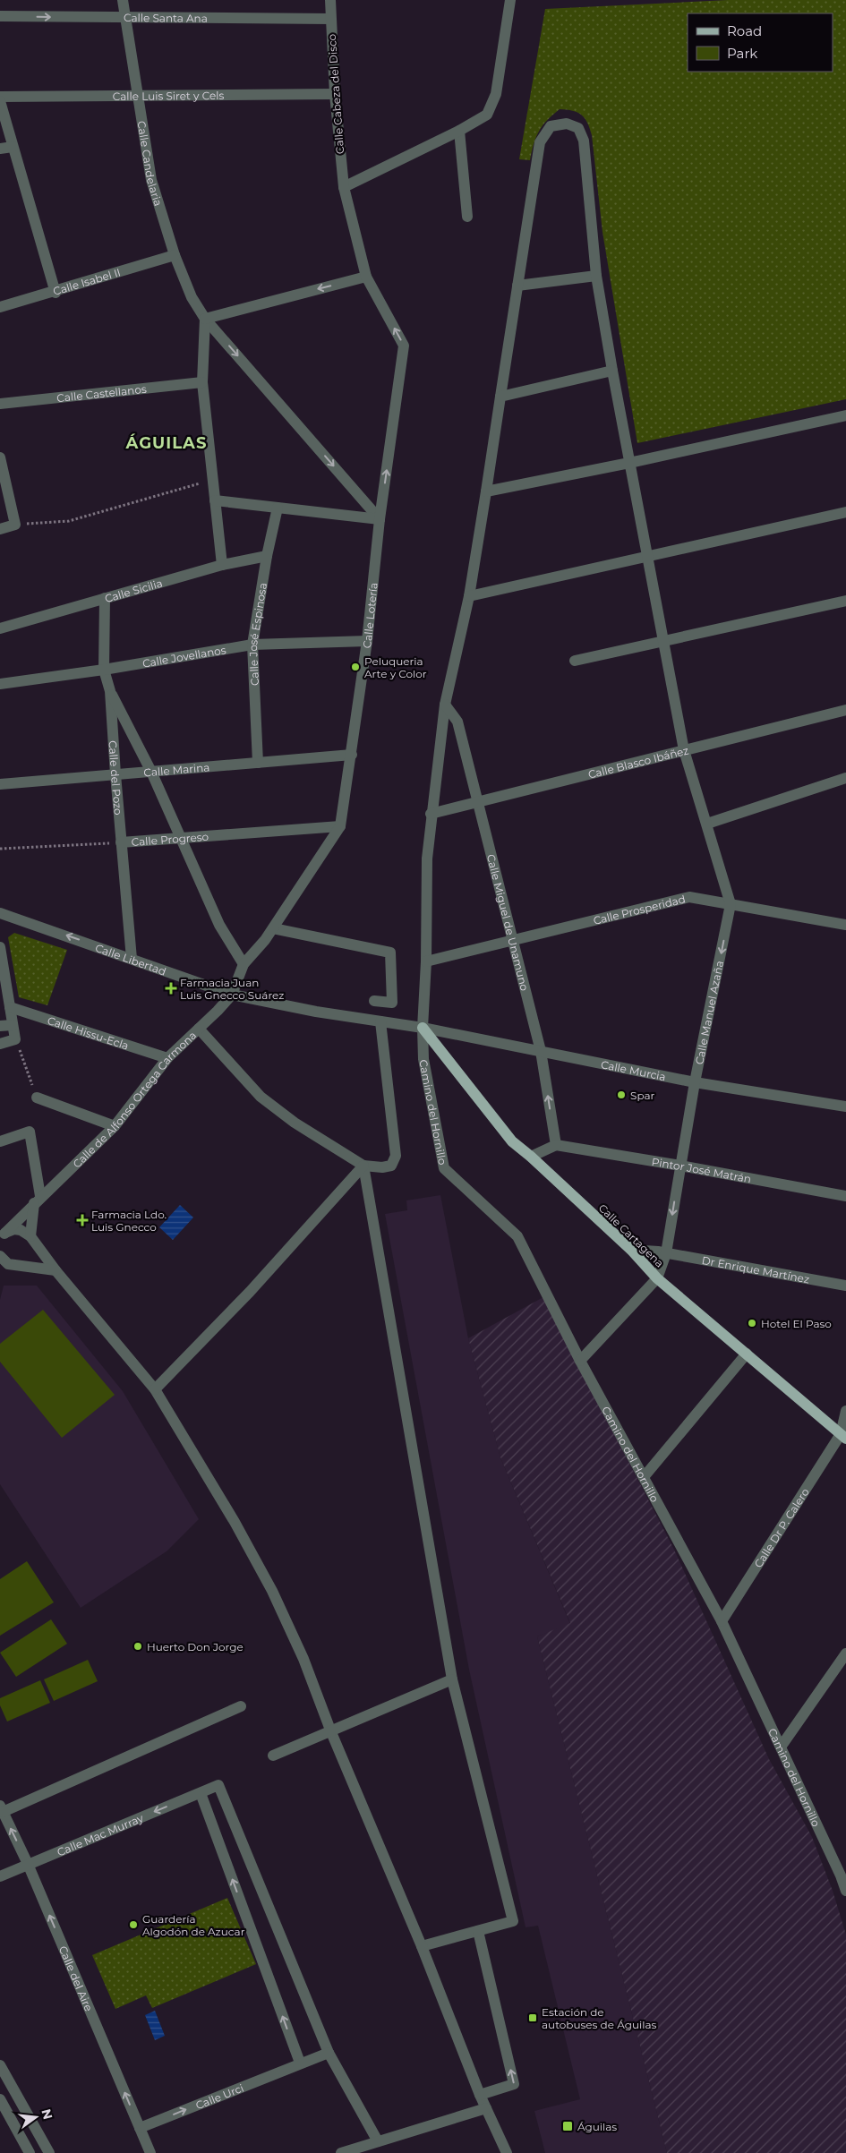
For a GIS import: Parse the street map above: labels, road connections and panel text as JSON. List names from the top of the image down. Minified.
{"streets":{"main road":["Calle Cartagena"],"street":["Calle Santa Ana","Calle Cabeza del Disco","Calle Luis Siret y Cels","Calle Candelaria","Calle Isabel II","Calle Castellanos","Calle Sicilia","Calle Lotería","Calle José Espinosa","Calle Jovellanos","Calle Blasco Ibáñez","Calle Marina","Calle del Pozo","Calle Progreso","Calle Prosperidad","Calle Miguel de Unamuno","Calle Libertad","Calle Manuel Azaña","Calle Hissu-Ecla","Calle Murcia","Calle de Alfonso Ortega Carmona","Camino del Hornillo","Pintor José Matrán","Dr Enrique Martínez","Calle Dr P. Calero","Calle Mac Murray","Calle del Aire","Calle Urci"]},"crossings":[["Calle Santa Ana","Calle Cabeza del Disco"],["Calle Santa Ana","Calle Candelaria"],["Calle Cabeza del Disco","Calle Luis Siret y Cels"],["Calle Cabeza del Disco","Calle Lotería"],["Calle Luis Siret y Cels","Calle Candelaria"],["Calle Candelaria","Calle Isabel II"],["Calle Candelaria","Calle Lotería"],["Calle Sicilia","Calle José Espinosa"],["Calle Sicilia","Calle del Pozo"],["Calle Lotería","Calle Jovellanos"],["Calle Lotería","Calle Marina"],["Calle Lotería","Calle Progreso"],["Calle José Espinosa","Calle Jovellanos"],["Calle José Espinosa","Calle Marina"],["Calle Jovellanos","Calle del Pozo"],["Calle Blasco Ibáñez","Calle Miguel de Unamuno"],["Calle Blasco Ibáñez","Calle Manuel Azaña"],["Calle Blasco Ibáñez","Camino del Hornillo"],["Calle Marina","Calle del Pozo"],["Calle del Pozo","Calle Progreso"],["Calle del Pozo","Calle Libertad"],["Calle Prosperidad","Calle Miguel de Unamuno"],["Calle Prosperidad","Calle Manuel Azaña"],["Calle Prosperidad","Camino del Hornillo"],["Calle Miguel de Unamuno","Calle Murcia"],["Calle Miguel de Unamuno","Camino del Hornillo"],["Calle Miguel de Unamuno","Pintor José Matrán"],["Calle Libertad","Calle Murcia"],["Calle Libertad","Calle de Alfonso Ortega Carmona"],["Calle Libertad","Camino del Hornillo"],["Calle Libertad","Calle Cartagena"],["Calle Manuel Azaña","Calle Murcia"],["Calle Manuel Azaña","Camino del Hornillo"],["Calle Manuel Azaña","Pintor José Matrán"],["Calle Manuel Azaña","Calle Cartagena"],["Calle Manuel Azaña","Dr Enrique Martínez"],["Calle Hissu-Ecla","Calle de Alfonso Ortega Carmona"],["Calle Murcia","Camino del Hornillo"],["Calle Murcia","Calle Cartagena"],["Camino del Hornillo","Calle Cartagena"],["Camino del Hornillo","Calle Dr P. Calero"],["Calle Cartagena","Dr Enrique Martínez"],["Calle Cartagena","Calle Dr P. Calero"],["Calle Mac Murray","Calle del Aire"],["Calle Mac Murray","Calle Urci"],["Calle del Aire","Calle Urci"]],"one_way":["Calle Santa Ana","Calle Candelaria","Calle del Aire","Calle Urci"],"districts":["ÁGUILAS"],"places":{"other":["Peluqueria Arte y Color","Spar","Hotel El Paso","Huerto Don Jorge","Guardería Algodón de Azucar"],"health":["Farmacia Juan Luis Gnecco Suárez","Farmacia Ldo. Luis Gnecco"],"transit":["Estación de autobuses de Águilas","Águilas"]},"legend":["Road","Park"],"north":"right"}
